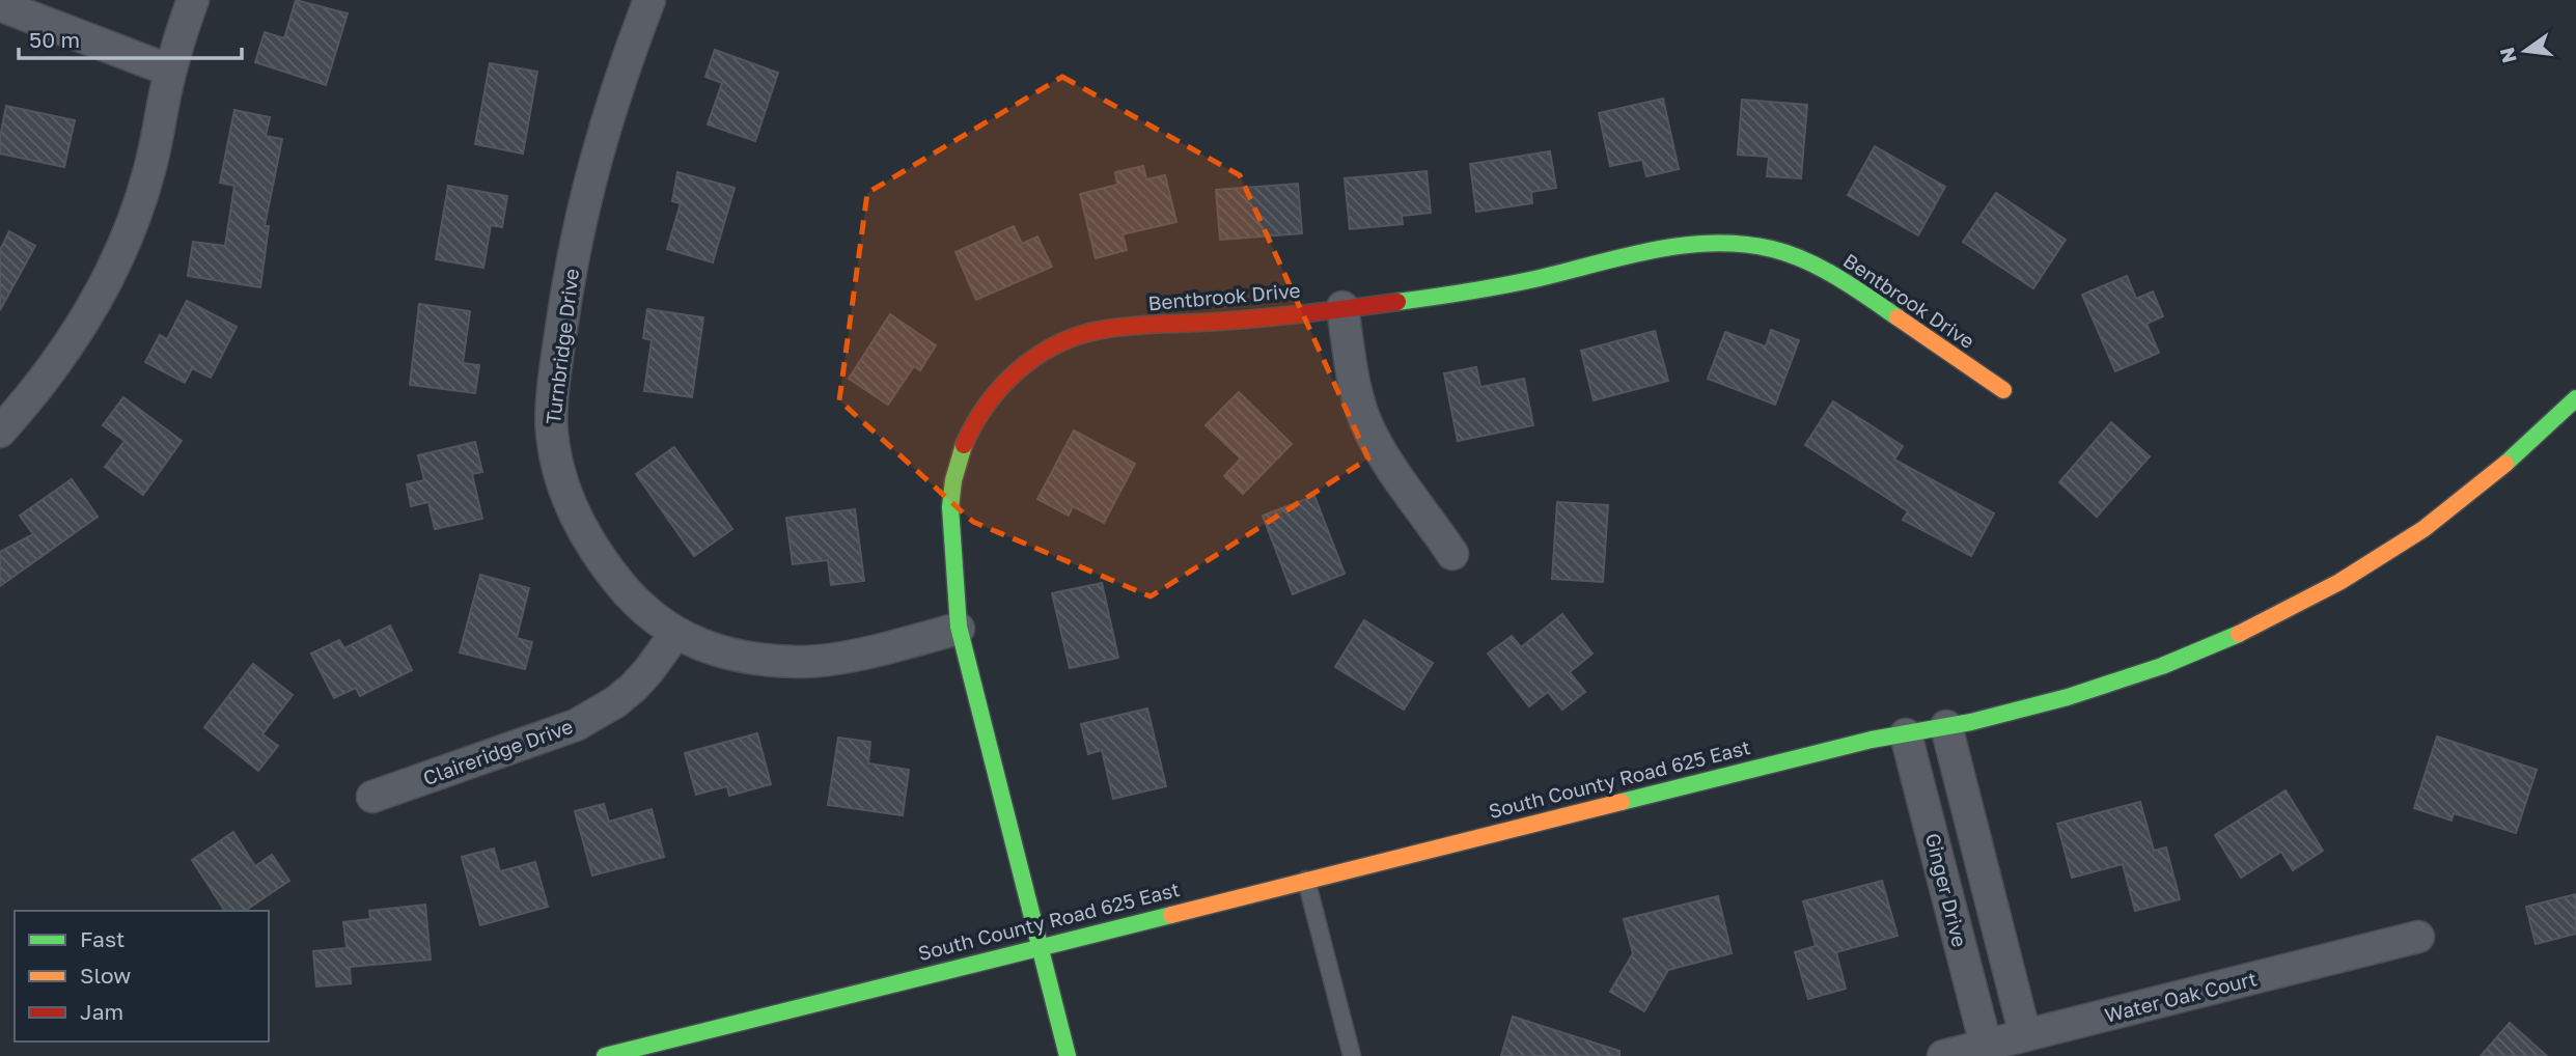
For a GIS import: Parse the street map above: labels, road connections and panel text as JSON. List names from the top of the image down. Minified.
{"streets":{"street":["Bentbrook Drive","Turnbridge Drive","Claireridge Drive","South County Road 625 East","Ginger Drive","Water Oak Court"]},"crossings":[["Bentbrook Drive","Turnbridge Drive"],["Bentbrook Drive","South County Road 625 East"],["Turnbridge Drive","Claireridge Drive"],["South County Road 625 East","Ginger Drive"],["Ginger Drive","Water Oak Court"]],"legend":["Fast","Slow","Jam"],"scale_bar":"50 m","north":"left"}
